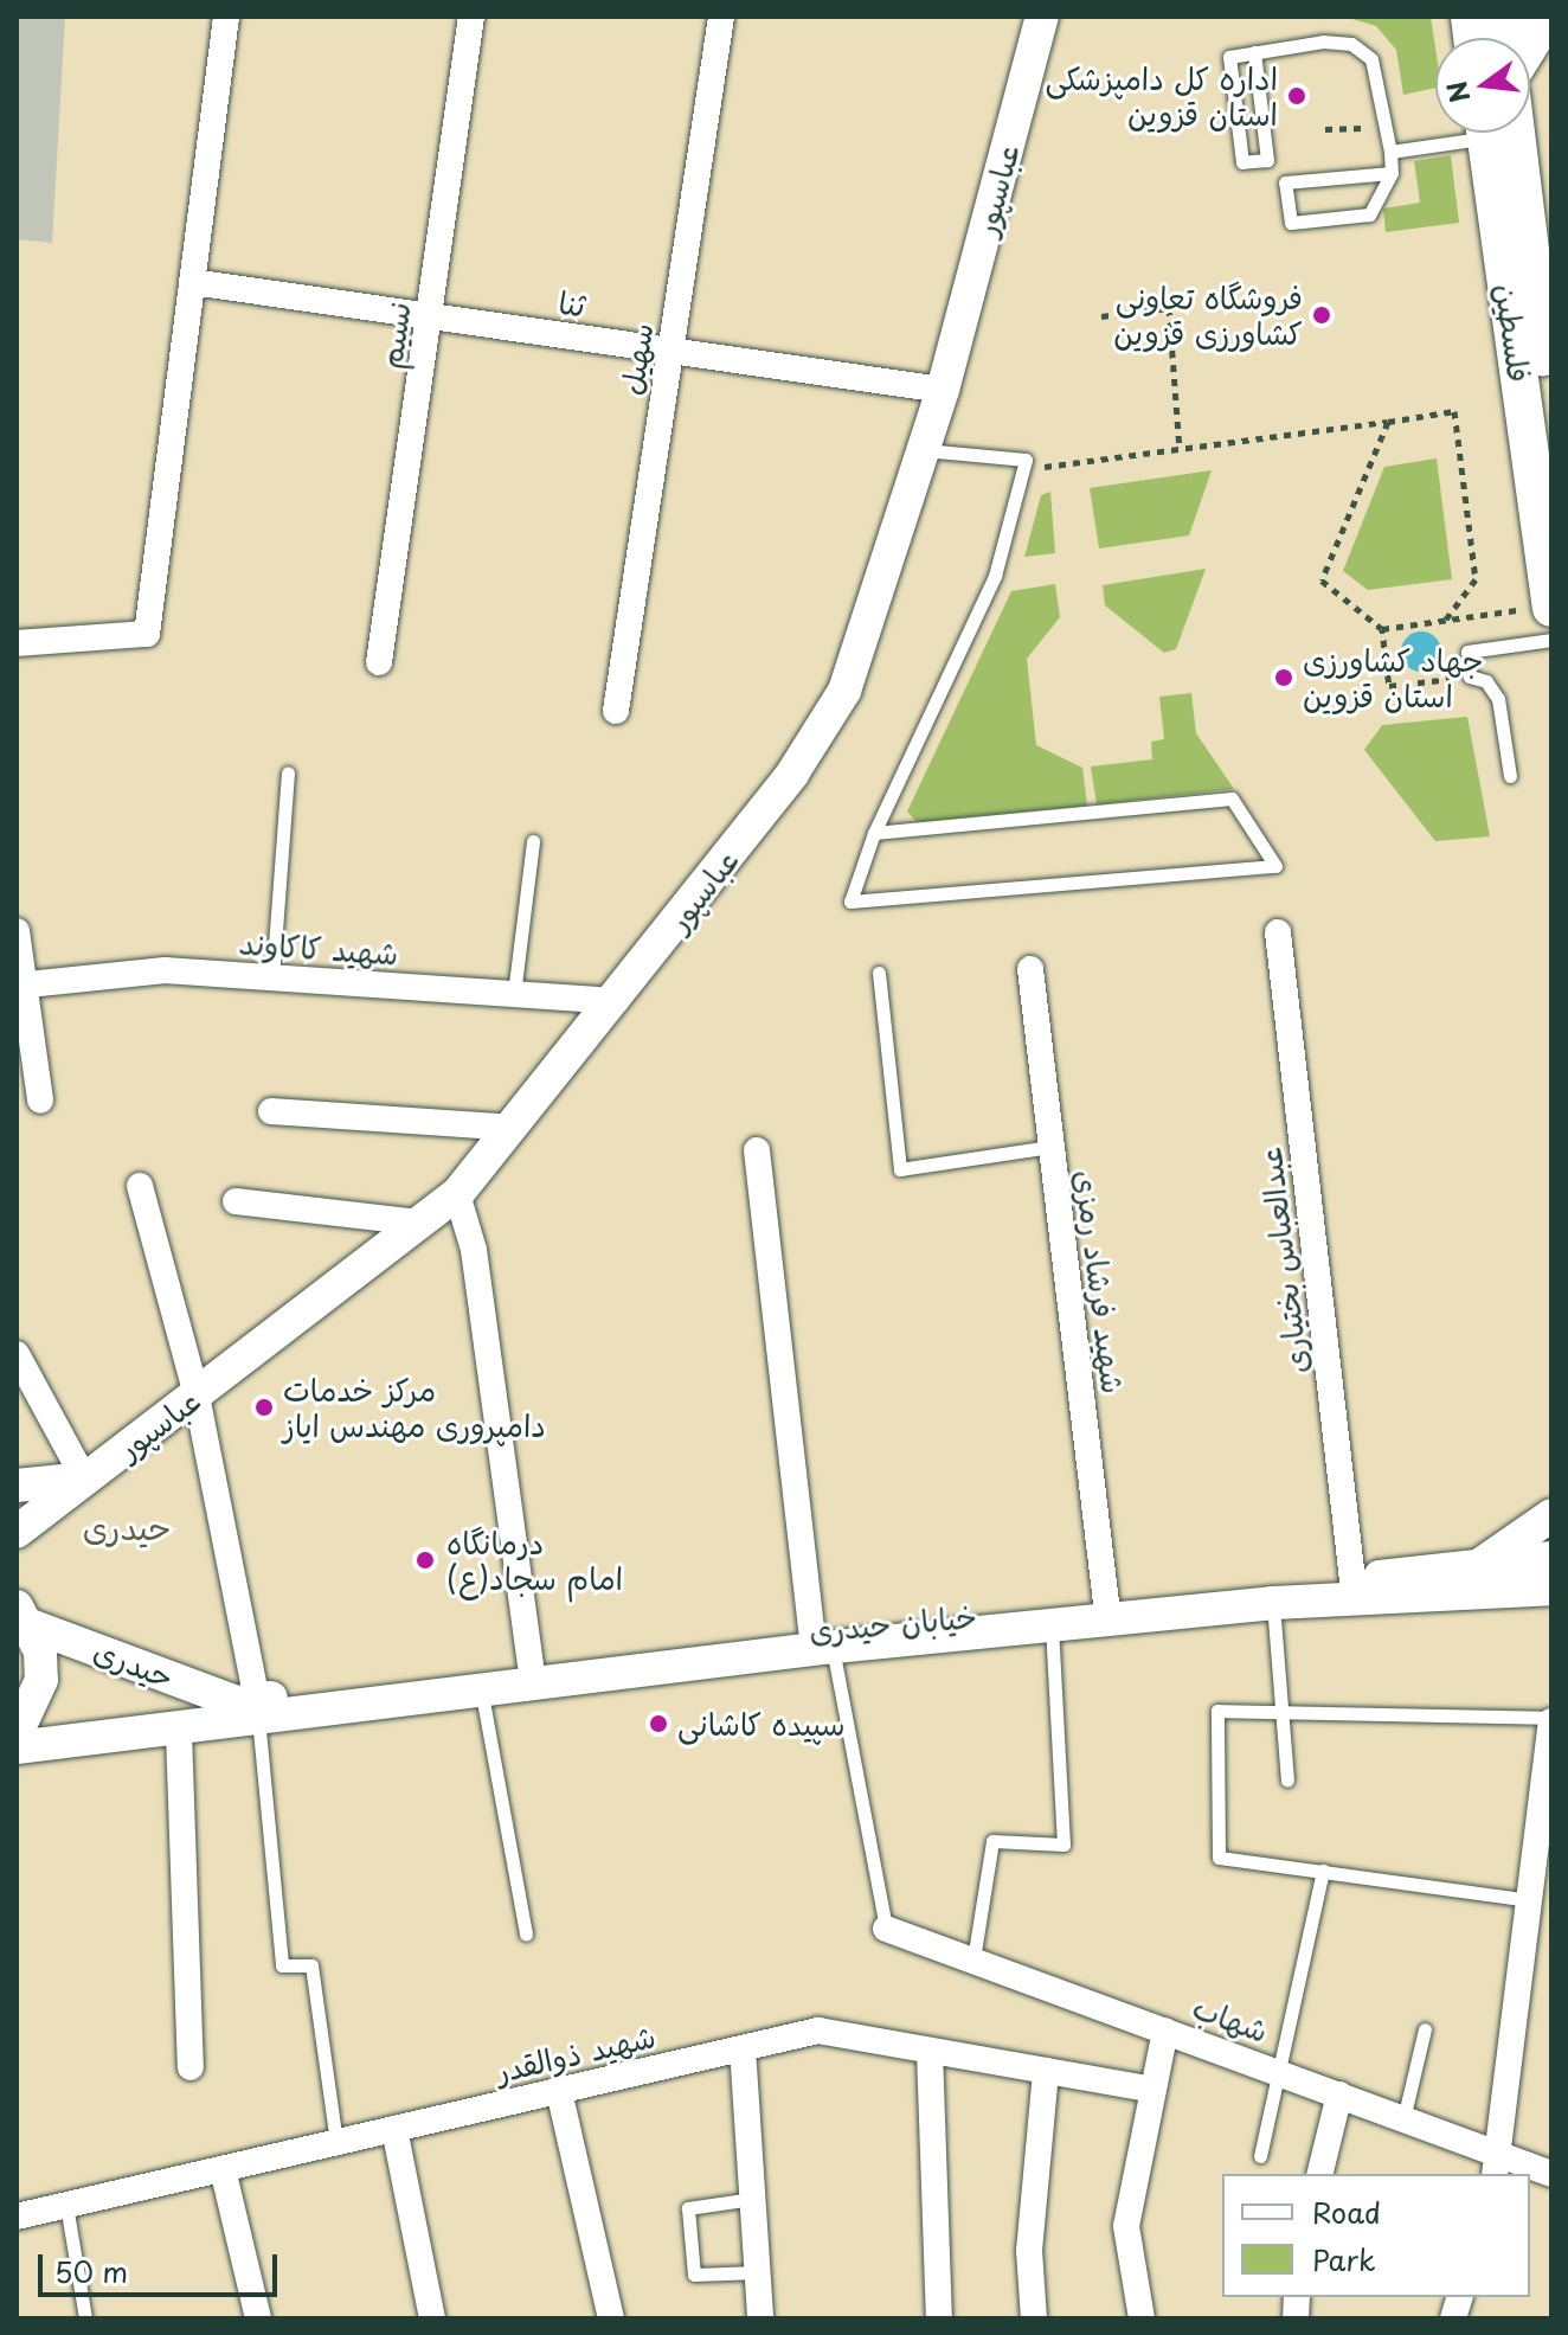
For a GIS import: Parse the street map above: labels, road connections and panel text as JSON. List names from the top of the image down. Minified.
{"streets":{"main road":["فلسطین"],"street":["عباسپور","ثنا","نسیم","سهیل","شهید کاکاوند","عبدالعباس بختیاری","شهید فرشاد رمزی","خیابان حیدری","حیدری","شهاب","شهید ذوالقدر"]},"crossings":[["عباسپور","ثنا"],["عباسپور","شهید کاکاوند"],["ثنا","نسیم"],["ثنا","سهیل"],["عبدالعباس بختیاری","خیابان حیدری"],["شهید فرشاد رمزی","خیابان حیدری"],["خیابان حیدری","حیدری"]],"districts":["حیدری"],"places":["اداره کل دامپزشکی استان قزوین","فروشگاه تعاونی کشاورزی قزوین","جهاد کشاورزی استان قزوین","مرکز خدمات دامپروری مهندس ایاز","درمانگاه امام سجاد(ع)","سپیده کاشانی"],"legend":["Road","Park"],"scale_bar":"50 m","north":"left"}
